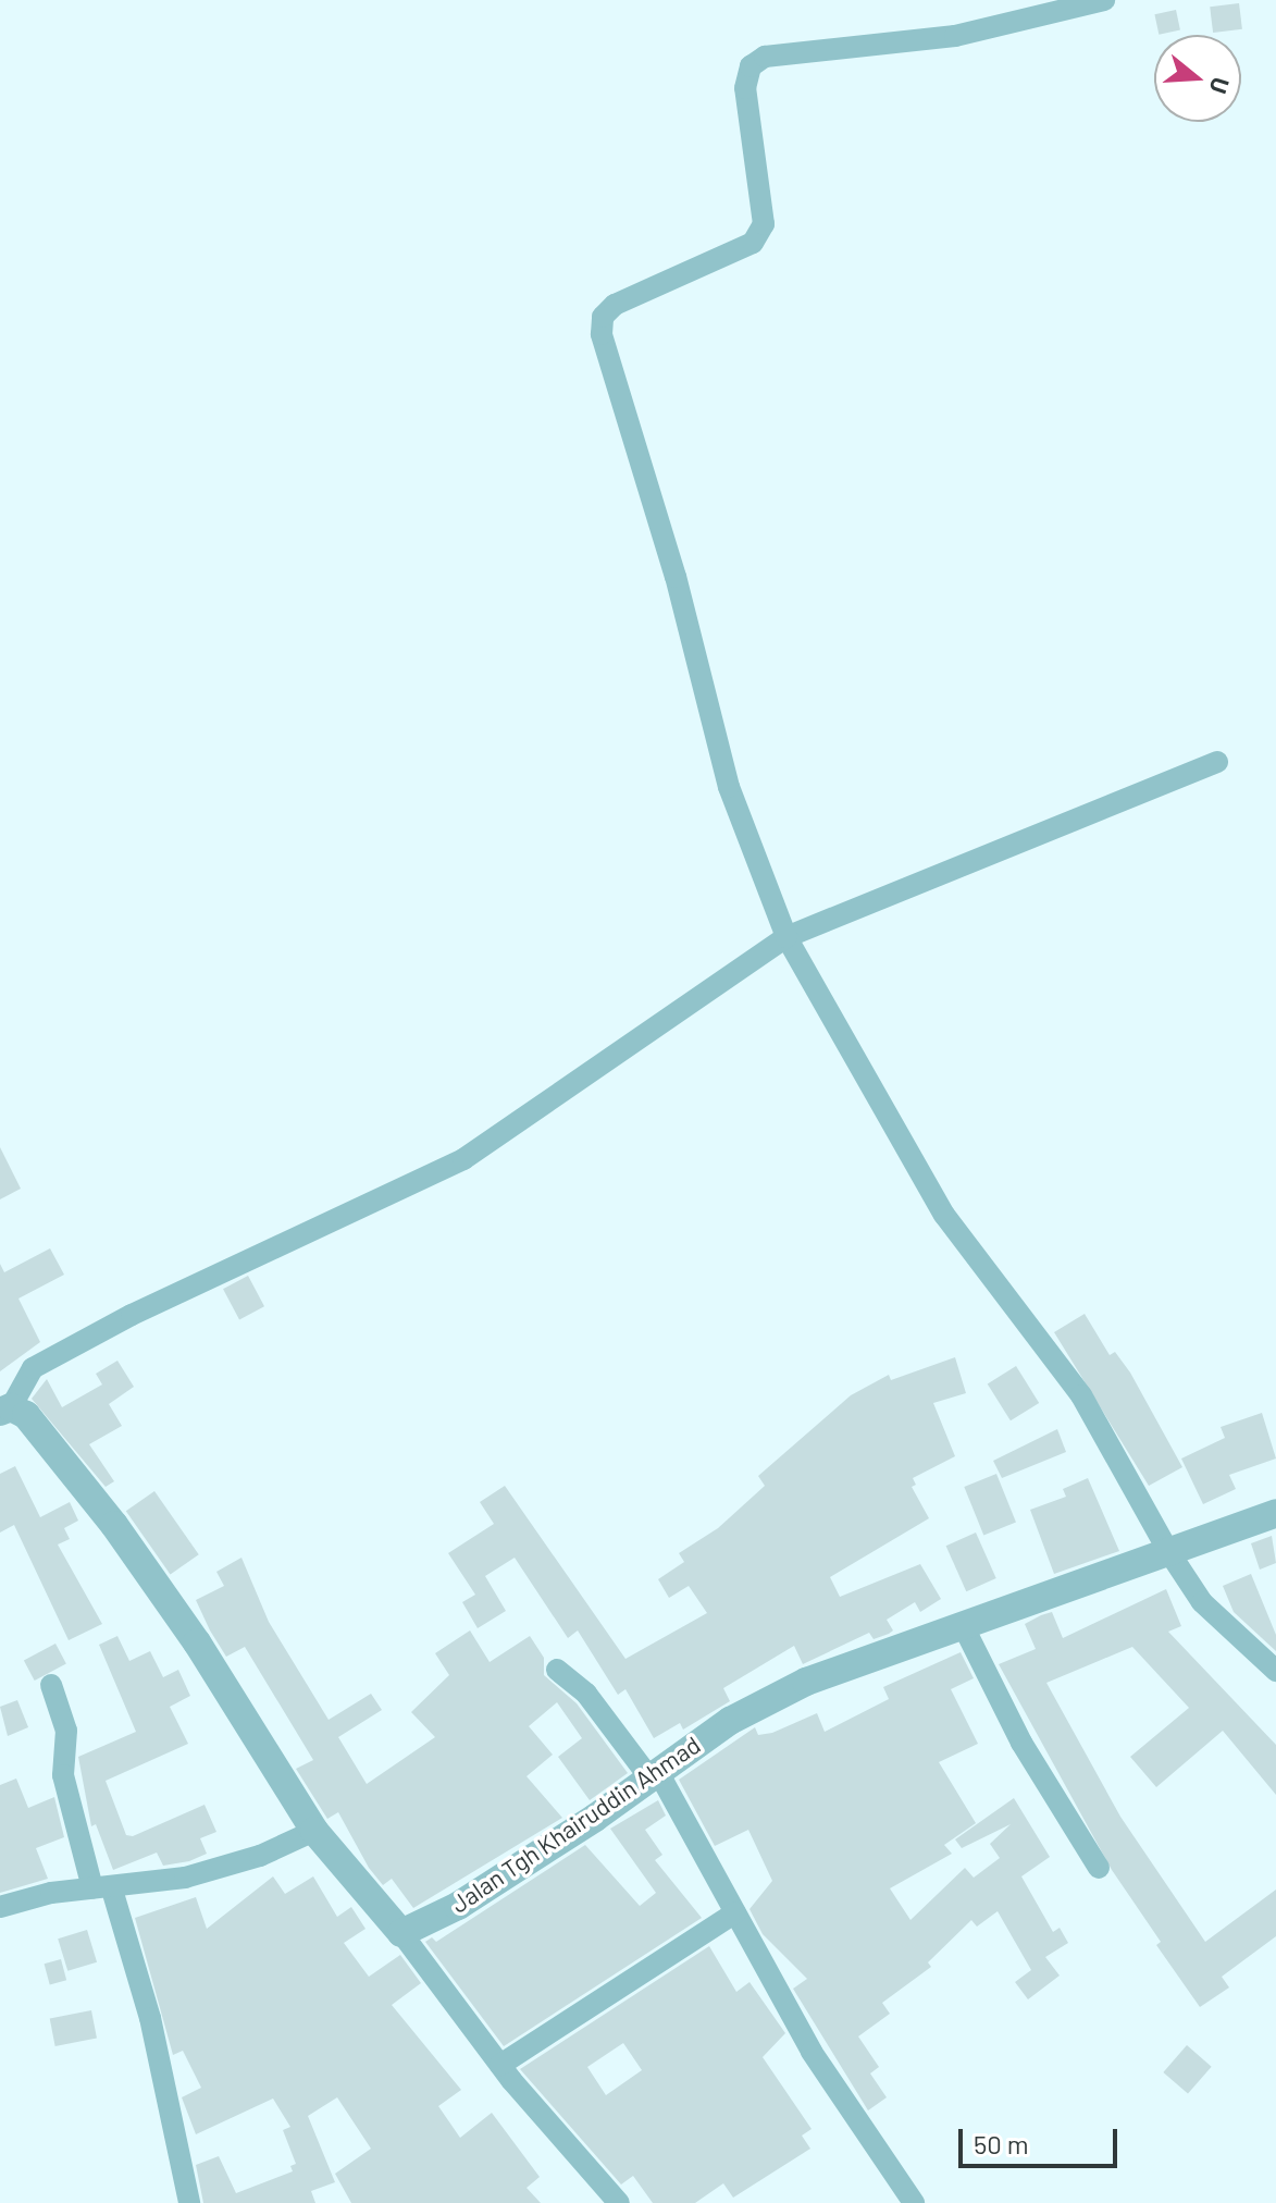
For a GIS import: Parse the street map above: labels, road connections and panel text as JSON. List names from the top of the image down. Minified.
{"streets":{"street":["Jalan Tgh Khairuddin Ahmad"]},"scale_bar":"50 m","north":"right"}
